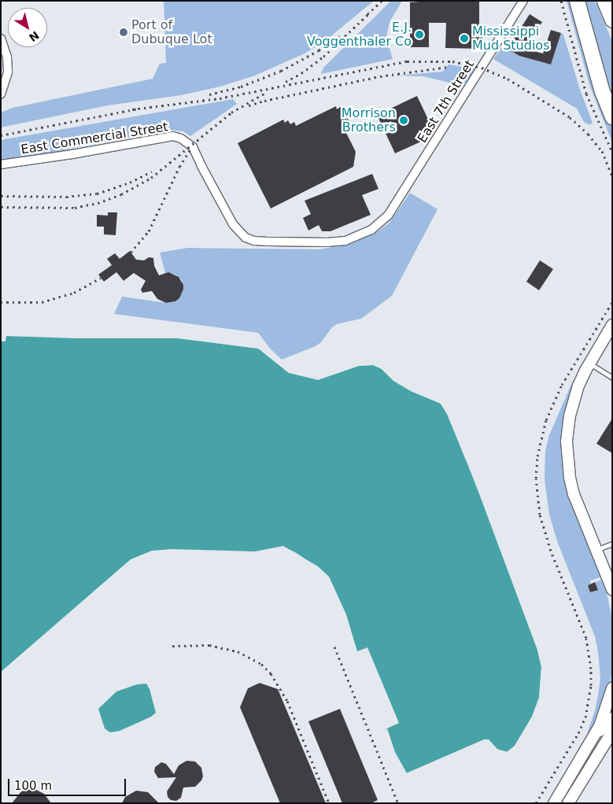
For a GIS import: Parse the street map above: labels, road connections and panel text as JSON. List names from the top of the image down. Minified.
{"streets":{"street":["East 7th Street","East Commercial Street"]},"crossings":[["East 7th Street","East Commercial Street"]],"places":["Port of Dubuque Lot","E.J. Voggenthaler Co","Mississippi Mud Studios","Morrison Brothers"],"scale_bar":"100 m","north":"bottom right"}
